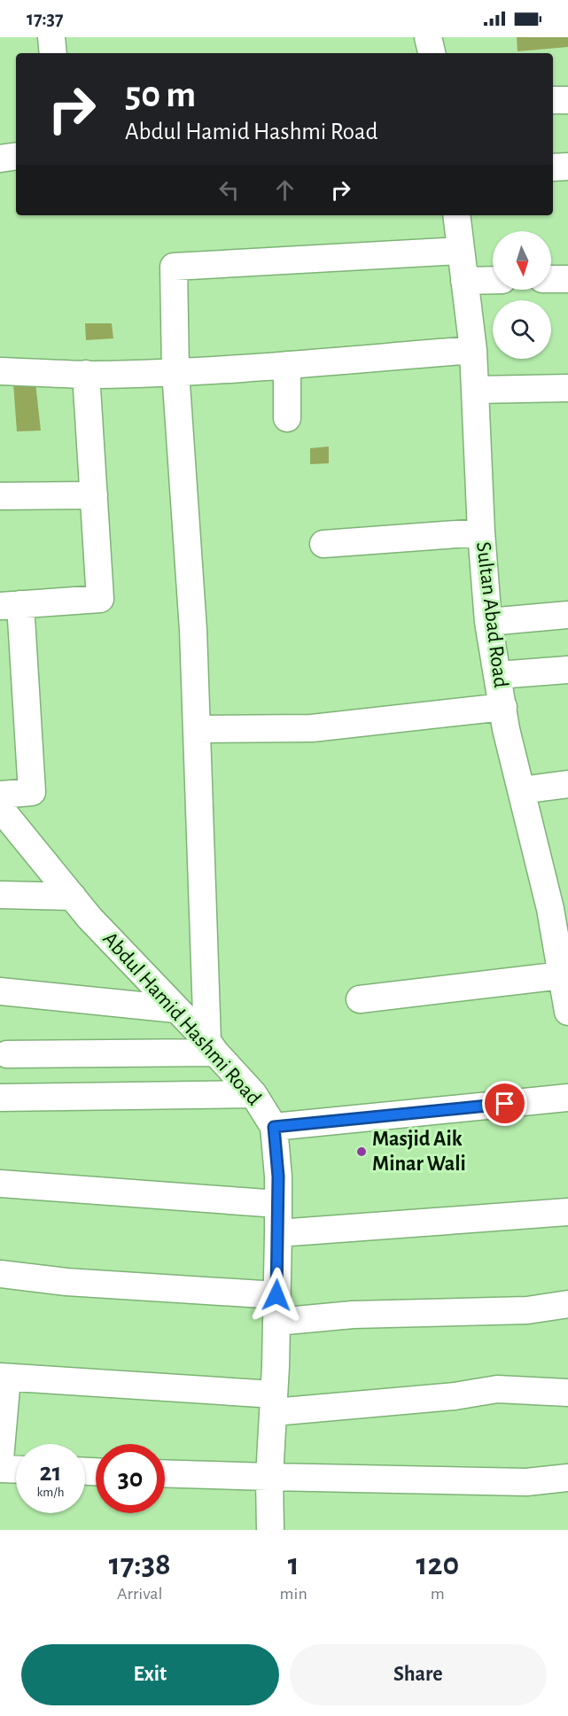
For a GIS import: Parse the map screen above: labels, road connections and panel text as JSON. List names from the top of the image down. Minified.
{"streets":{"street":["Sultan Abad Road","Abdul Hamid Hashmi Road"]},"places":["Masjid Aik Minar Wali"],"north":"bottom","page":{"status":"17:37","turn":["50 m","Abdul Hamid Hashmi Road"],"speed":"21 km/h","limit":"30","eta":["17:38","Arrival","1","min","120","m"],"buttons":["Exit","Share"]}}
